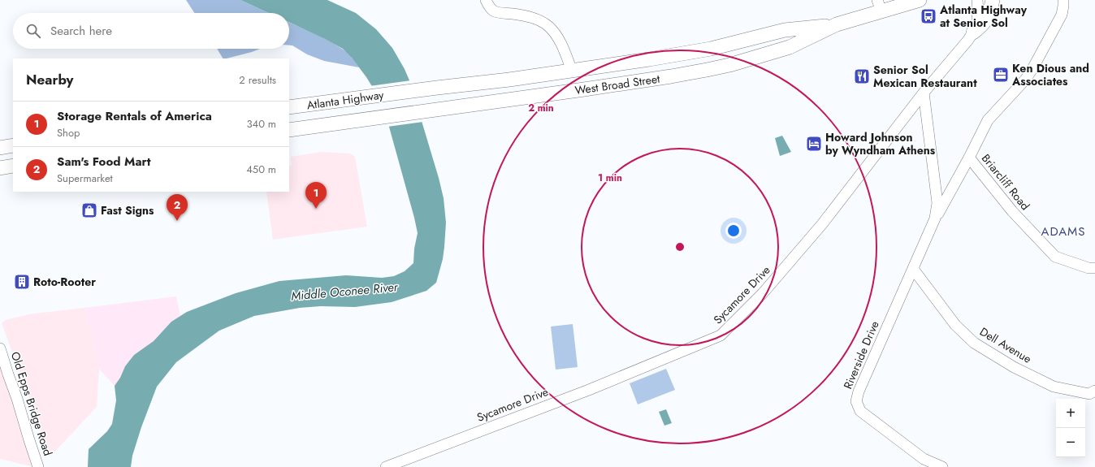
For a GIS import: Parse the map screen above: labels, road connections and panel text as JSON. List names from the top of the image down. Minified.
{"streets":{"main road":["West Broad Street","Atlanta Highway"],"street":["Briarcliff Road","Sycamore Drive","Dell Avenue","Riverside Drive","Old Epps Bridge Road"]},"crossings":[["West Broad Street","Atlanta Highway"],["Briarcliff Road","Riverside Drive"],["Sycamore Drive","Riverside Drive"],["Dell Avenue","Riverside Drive"]],"districts":["ADAMS"],"water":["Middle Oconee River"],"places":{"bus stop":["Atlanta Highway at Senior Sol"],"office":["Ken Dious and Associates"],"restaurant":["Senior Sol Mexican Restaurant"],"hotel":["Howard Johnson by Wyndham Athens"],"shop":["Fast Signs"],"building":["Roto-Rooter"]},"page":{"search":"Search here","heading":["Nearby","2 results"],"list":[{"mark":"1","name":"Storage Rentals of America","note":"Shop","value":"340 m"},{"mark":"2","name":"Sam's Food Mart","note":"Supermarket","value":"450 m"}],"pins":["1","2"],"map_buttons":["+","−"]},"rings":["2 min","1 min"]}
